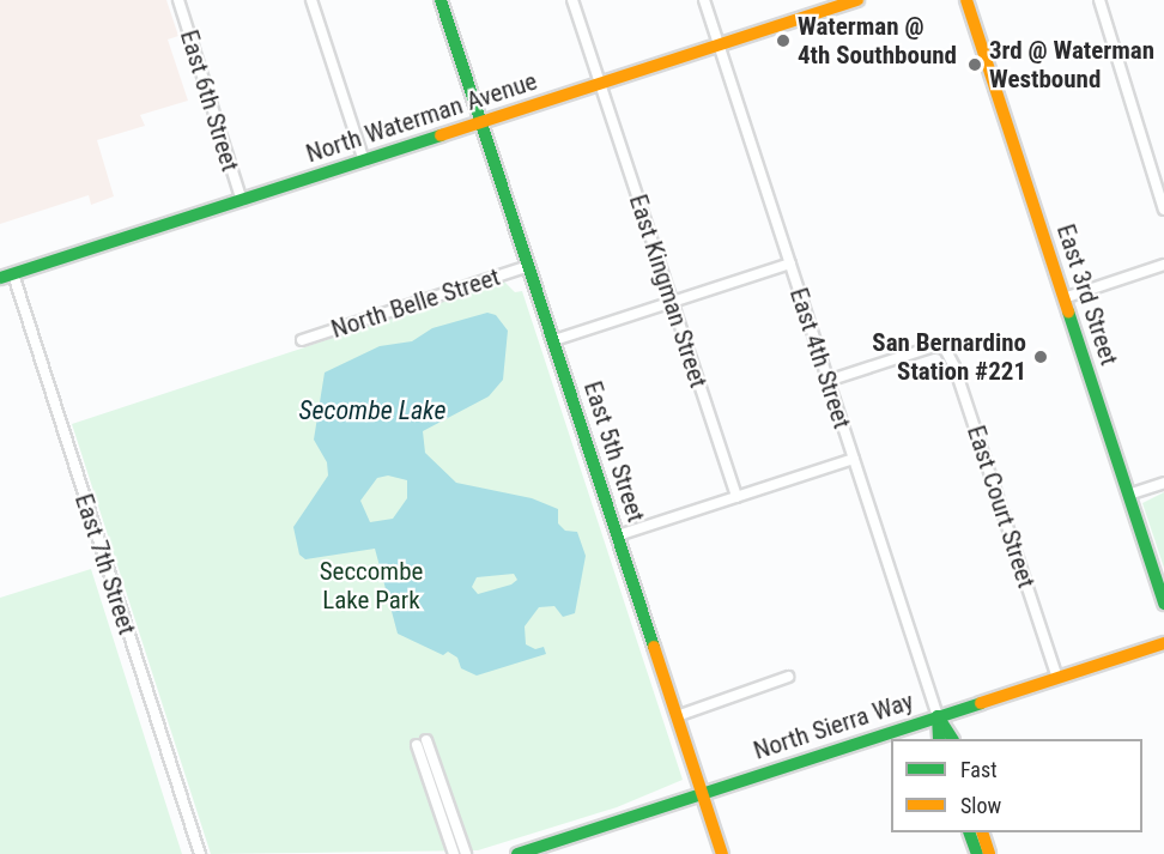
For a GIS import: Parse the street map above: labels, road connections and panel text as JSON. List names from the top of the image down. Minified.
{"streets":{"main road":["North Waterman Avenue","East 3rd Street","East 5th Street","North Sierra Way"],"street":["East 6th Street","East Kingman Street","North Belle Street","East 4th Street","East Court Street","East 7th Street"]},"crossings":[["East 6th Street","North Waterman Avenue"],["North Waterman Avenue","East Kingman Street"],["North Waterman Avenue","East 4th Street"],["North Waterman Avenue","East 5th Street"],["North Waterman Avenue","East 7th Street"],["North Belle Street","East 5th Street"],["East 4th Street","East Court Street"],["East 4th Street","North Sierra Way"],["East 5th Street","North Sierra Way"],["East Court Street","North Sierra Way"]],"water":["Secombe Lake"],"parks":["Seccombe Lake Park"],"places":["Waterman @ 4th Southbound","3rd @ Waterman Westbound","San Bernardino Station #221"],"legend":["Fast","Slow"]}
